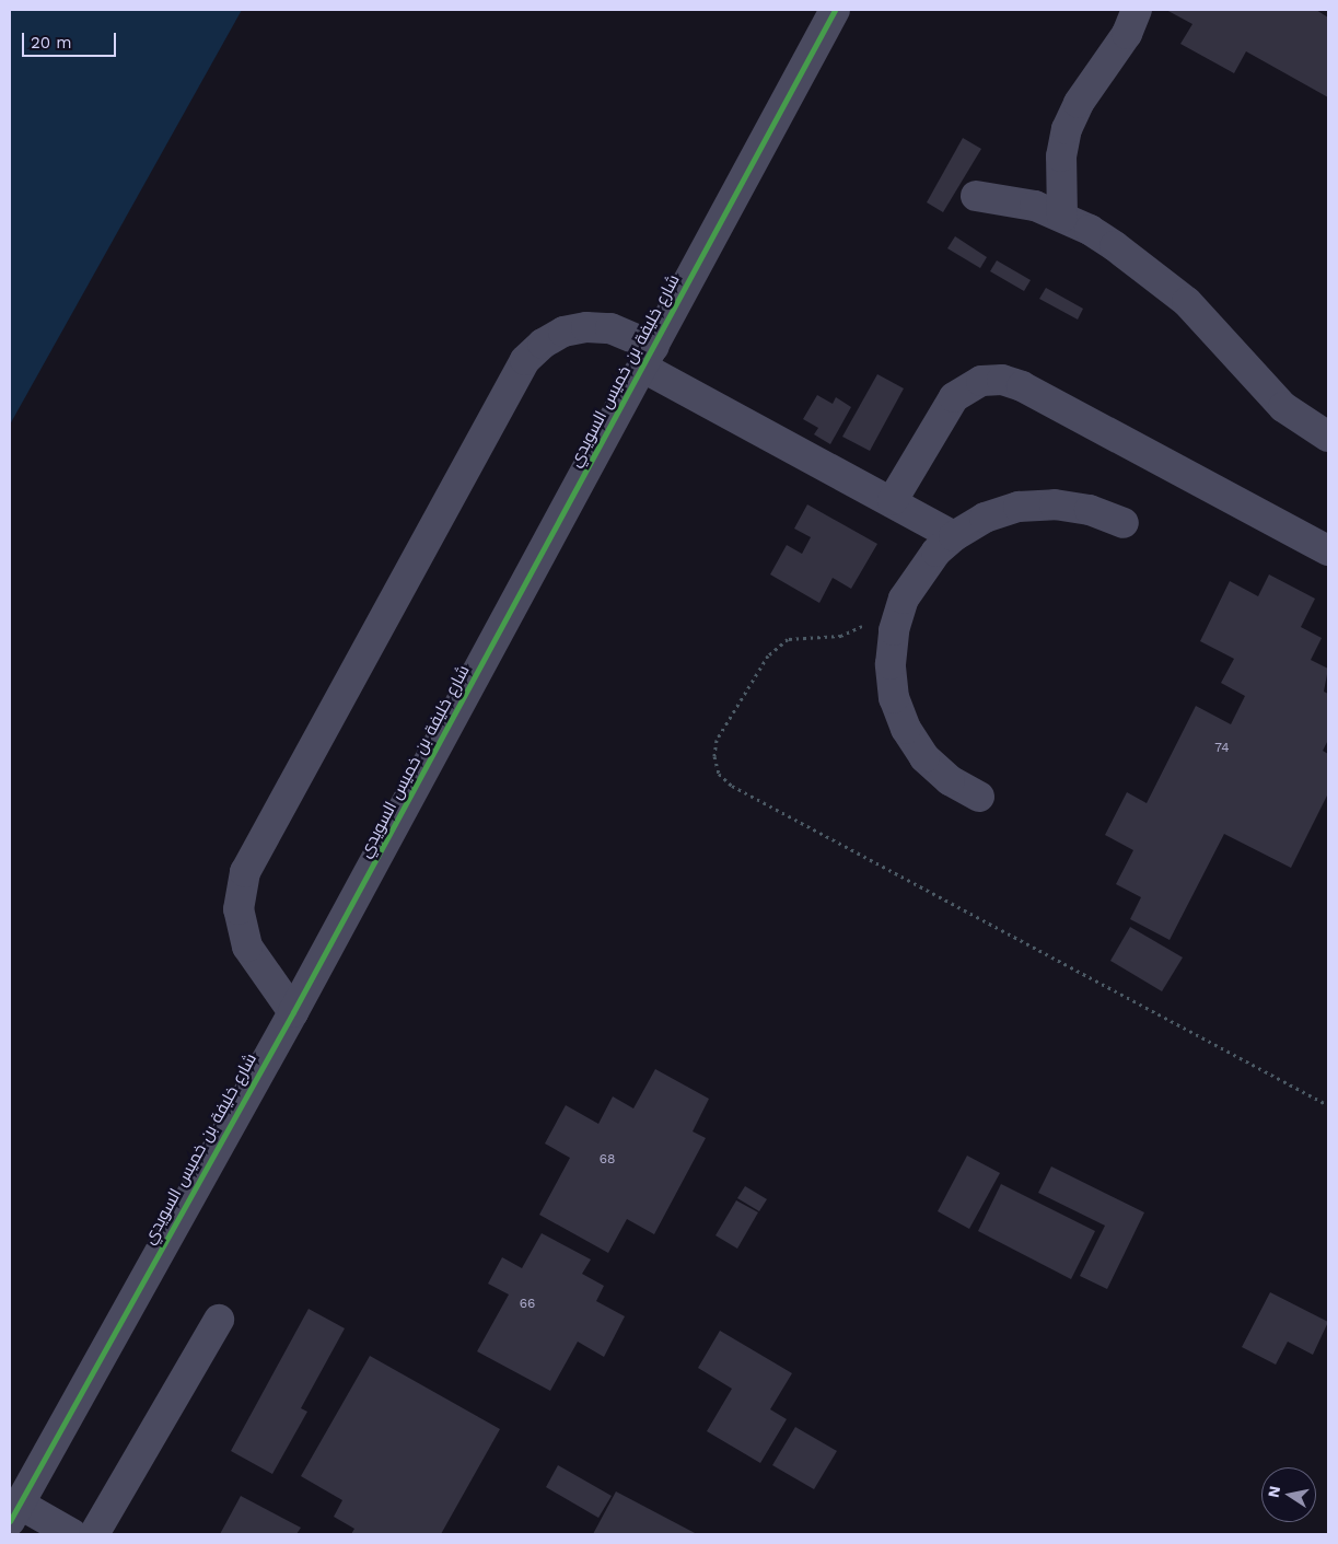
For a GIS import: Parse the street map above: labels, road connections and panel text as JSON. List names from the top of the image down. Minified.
{"streets":{"street":["شارع خليفة بن خميس السويدي"]},"house_numbers":["74","68","66"],"scale_bar":"20 m","north":"left"}
